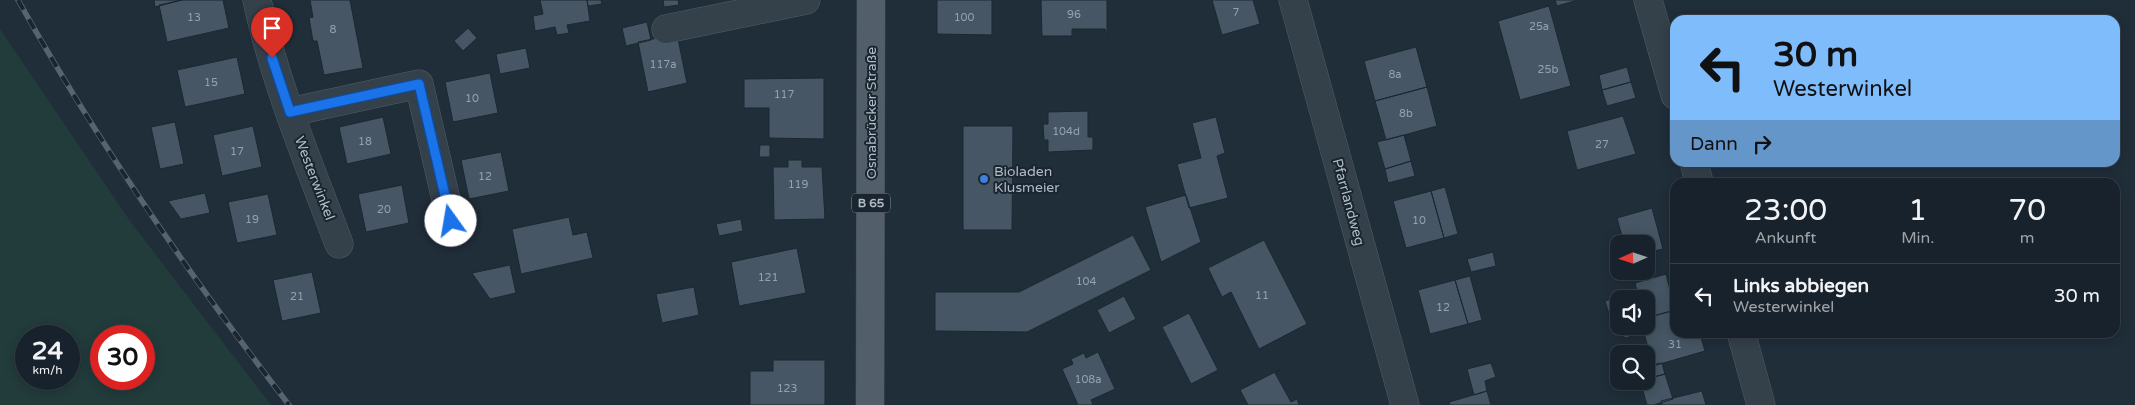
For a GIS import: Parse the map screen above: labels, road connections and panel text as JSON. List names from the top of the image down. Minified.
{"streets":{"main road":["Osnabrücker Straße","B 65"],"street":["Westerwinkel","Pfarrlandweg"]},"places":["Bioladen Klusmeier"],"house_numbers":["7","96","13","100","25a","8","117a","25b","8a","15","117","10","8b","104d","18","27","17","12","119","20","19","10","121","104","11","21","12","31","108a","123"],"north":"left","page":{"turn":["30 m","Westerwinkel"],"then":"Dann","eta":["23:00","Ankunft","1","Min.","70","m"],"list":[{"name":"Links abbiegen","note":"Westerwinkel","value":"30 m"}],"speed":"24 km/h","limit":"30"}}
